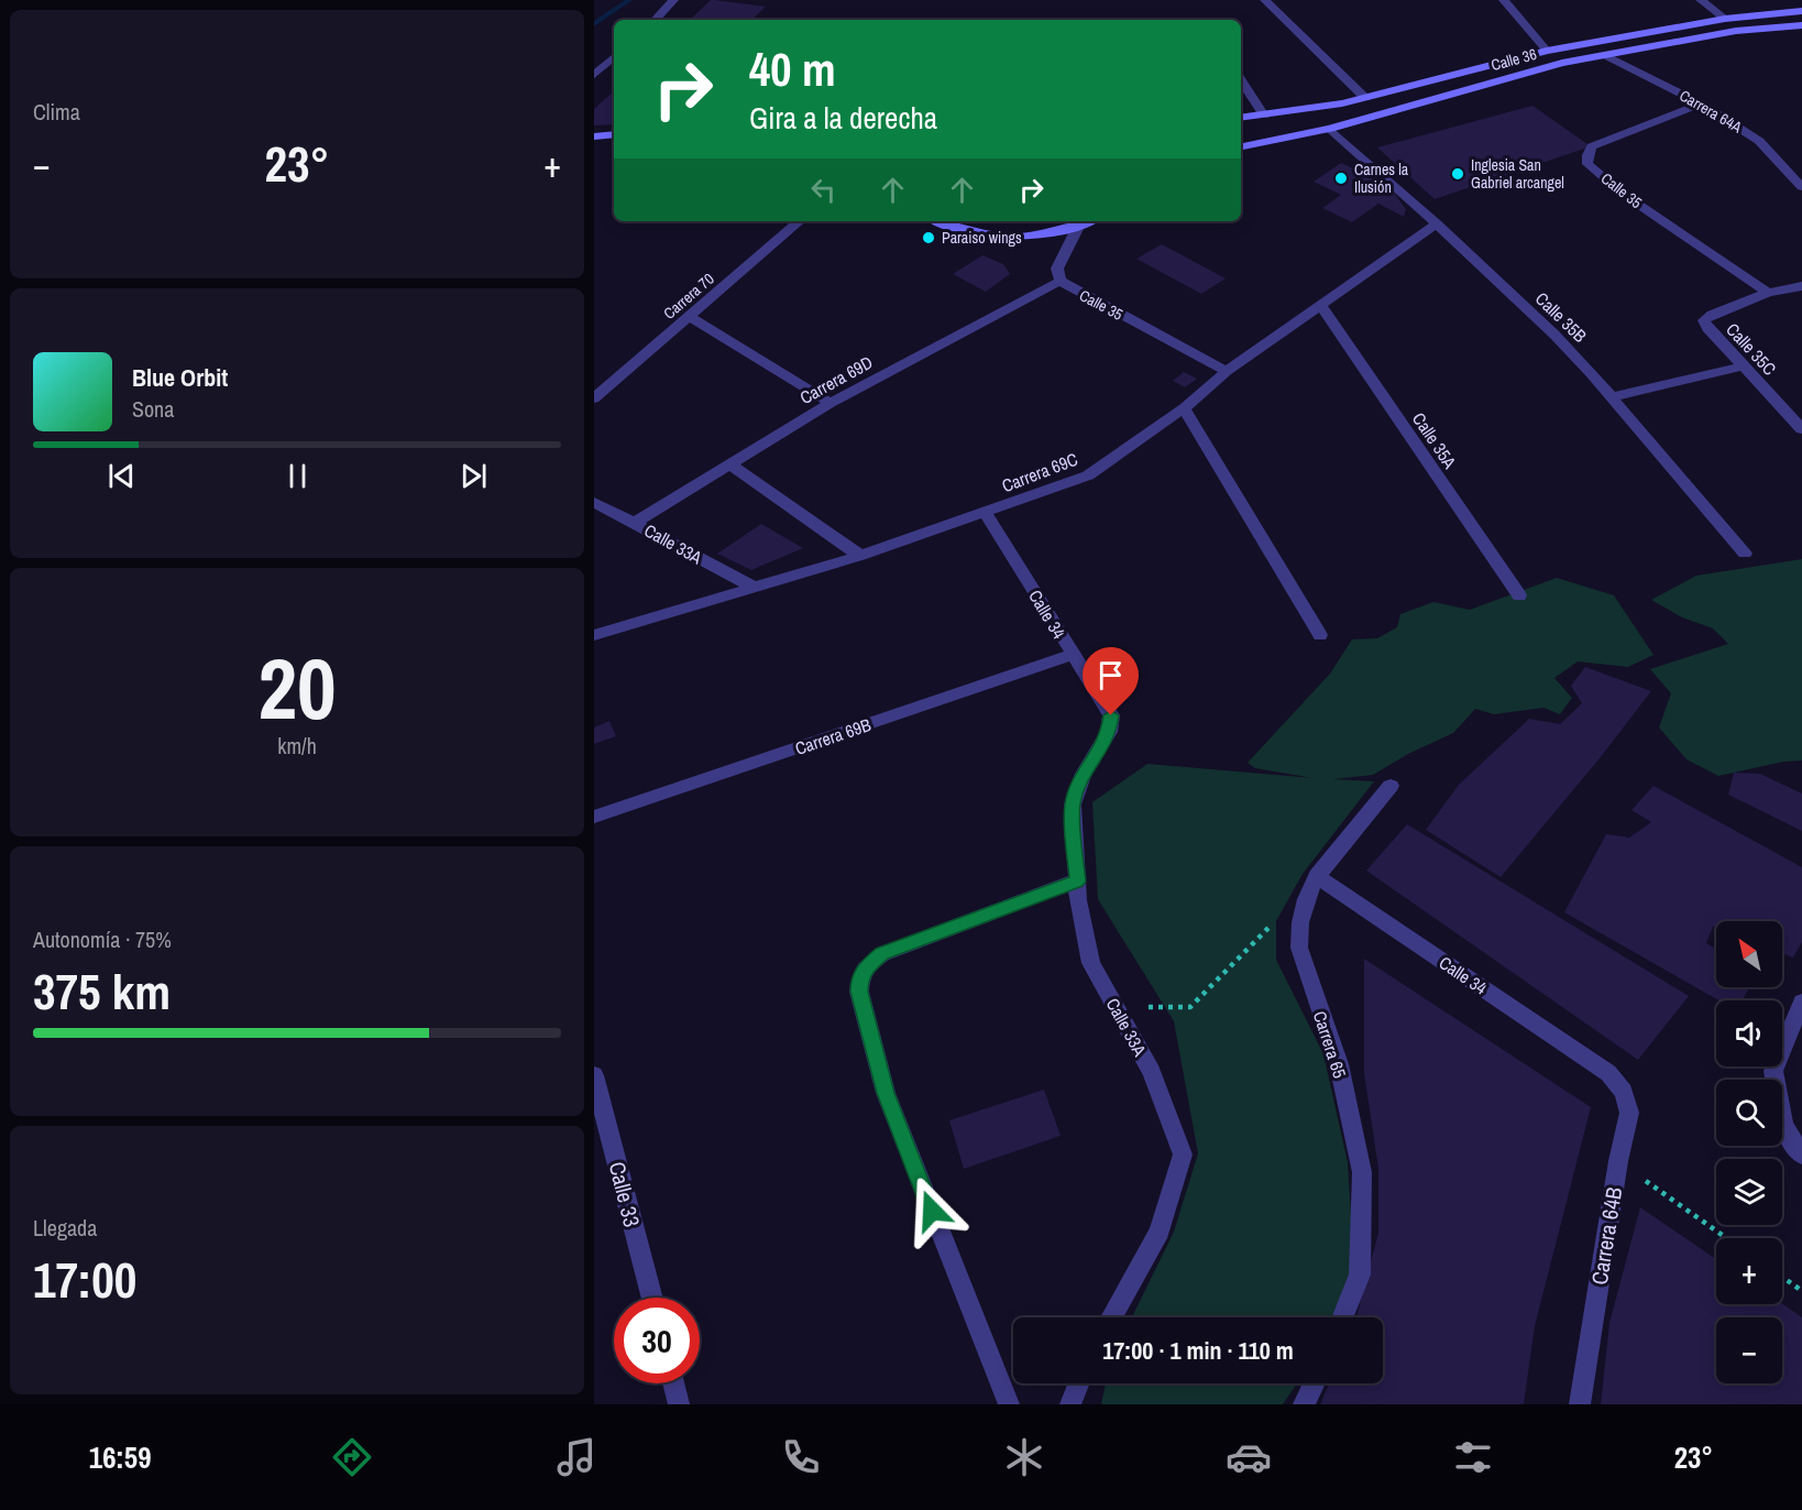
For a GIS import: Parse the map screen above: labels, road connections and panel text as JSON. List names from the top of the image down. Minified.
{"streets":{"main road":["Calle 36"],"street":["Carrera 64A","Calle 35","Carrera 70","Calle 35B","Calle 35C","Carrera 69D","Calle 35A","Carrera 69C","Calle 33A","Calle 34","Carrera 69B","Carrera 65","Calle 33","Carrera 64B"]},"crossings":[["Calle 36","Carrera 64A"],["Calle 36","Calle 35B"],["Carrera 64A","Calle 35"],["Calle 35","Calle 35C"],["Calle 35","Carrera 69D"],["Calle 35","Carrera 69C"],["Calle 35B","Carrera 69C"],["Carrera 69D","Calle 33A"],["Calle 35A","Carrera 69C"],["Carrera 69C","Calle 33A"],["Carrera 69C","Calle 34"],["Calle 33A","Calle 34"],["Calle 34","Carrera 69B"],["Calle 34","Carrera 65"],["Calle 34","Carrera 64B"]],"places":["Inglesia San Gabriel arcangel","Carnes la Ilusión","Paraiso wings"],"north":"top left","page":{"tile":["Clima",["20","km/h"],["Autonomía · 75%","375 km"],["Llegada","17:00"]],"turn":["40 m","Gira a la derecha"],"heat":["−","23°","+"],"song":["Blue Orbit","Sona"],"map_buttons":["+","−"],"limit":"30","trip":"17:00 · 1 min · 110 m","tabs":["16:59","23°"]}}
